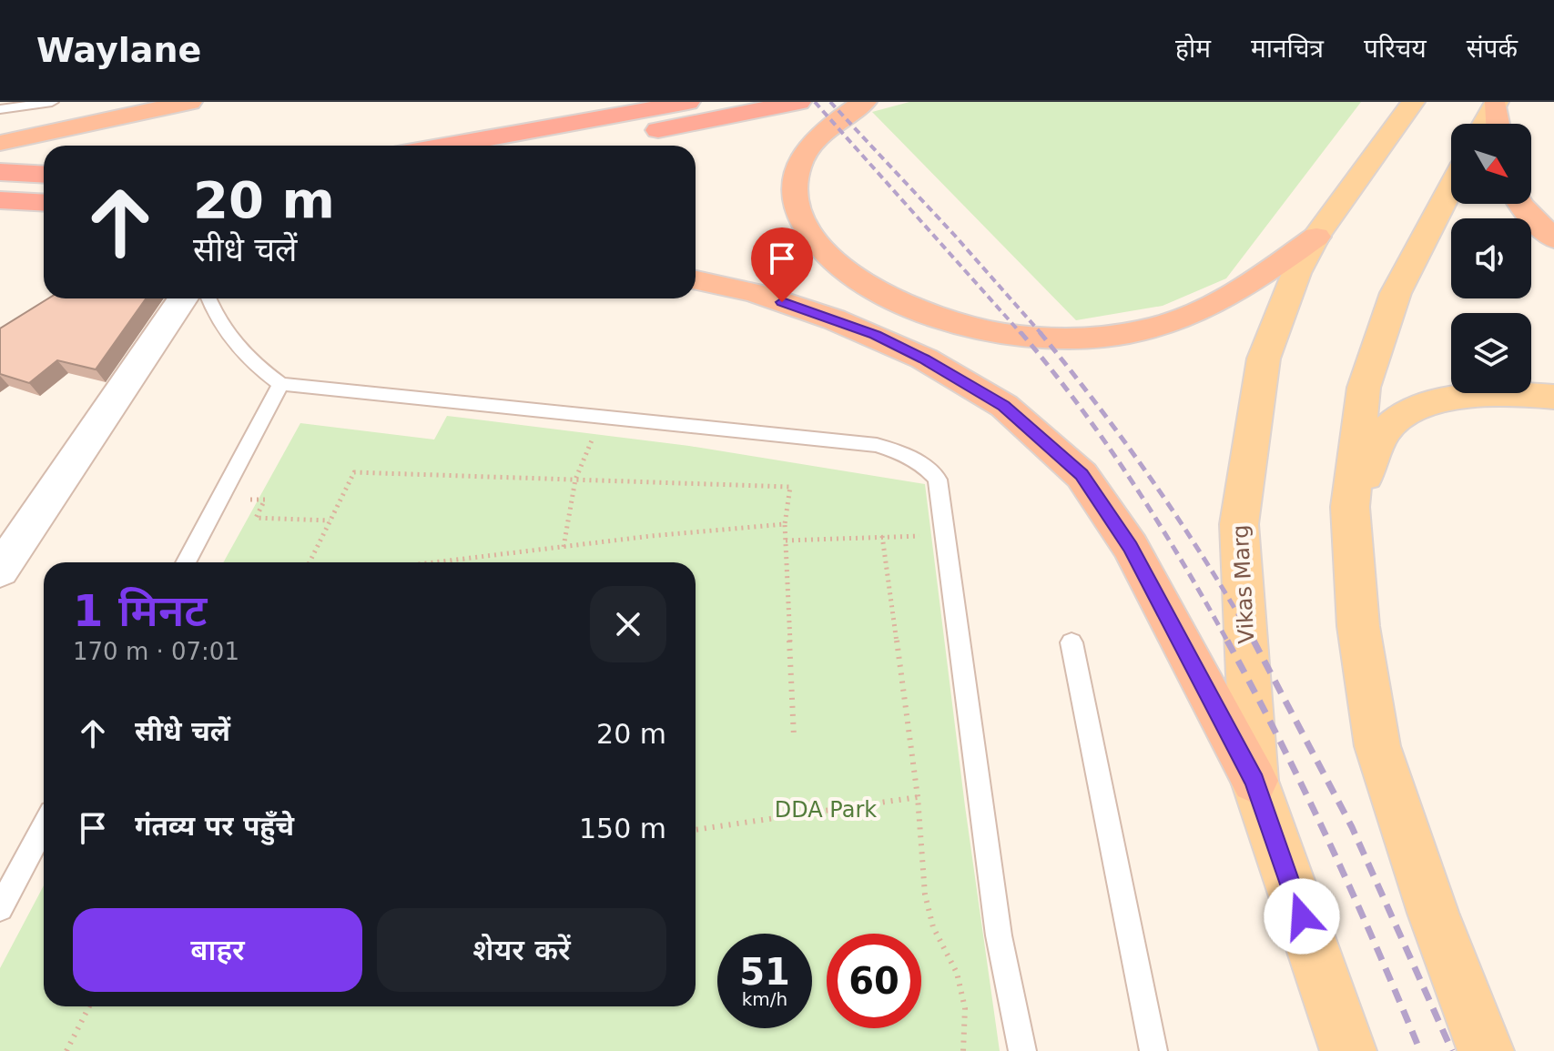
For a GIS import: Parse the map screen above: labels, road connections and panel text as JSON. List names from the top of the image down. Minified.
{"streets":{"main road":["Vikas Marg"]},"parks":["DDA Park"],"north":"bottom right","page":{"header":"Waylane","nav":["होम","मानचित्र","परिचय","संपर्क"],"turn":["20 m","सीधे चलें"],"heading":["1 मिनट","170 m · 07:01"],"list":[{"name":"सीधे चलें","value":"20 m"},{"name":"गंतव्य पर पहुँचे","value":"150 m"}],"buttons":["बाहर","शेयर करें"],"speed":"51 km/h","limit":"60"}}
